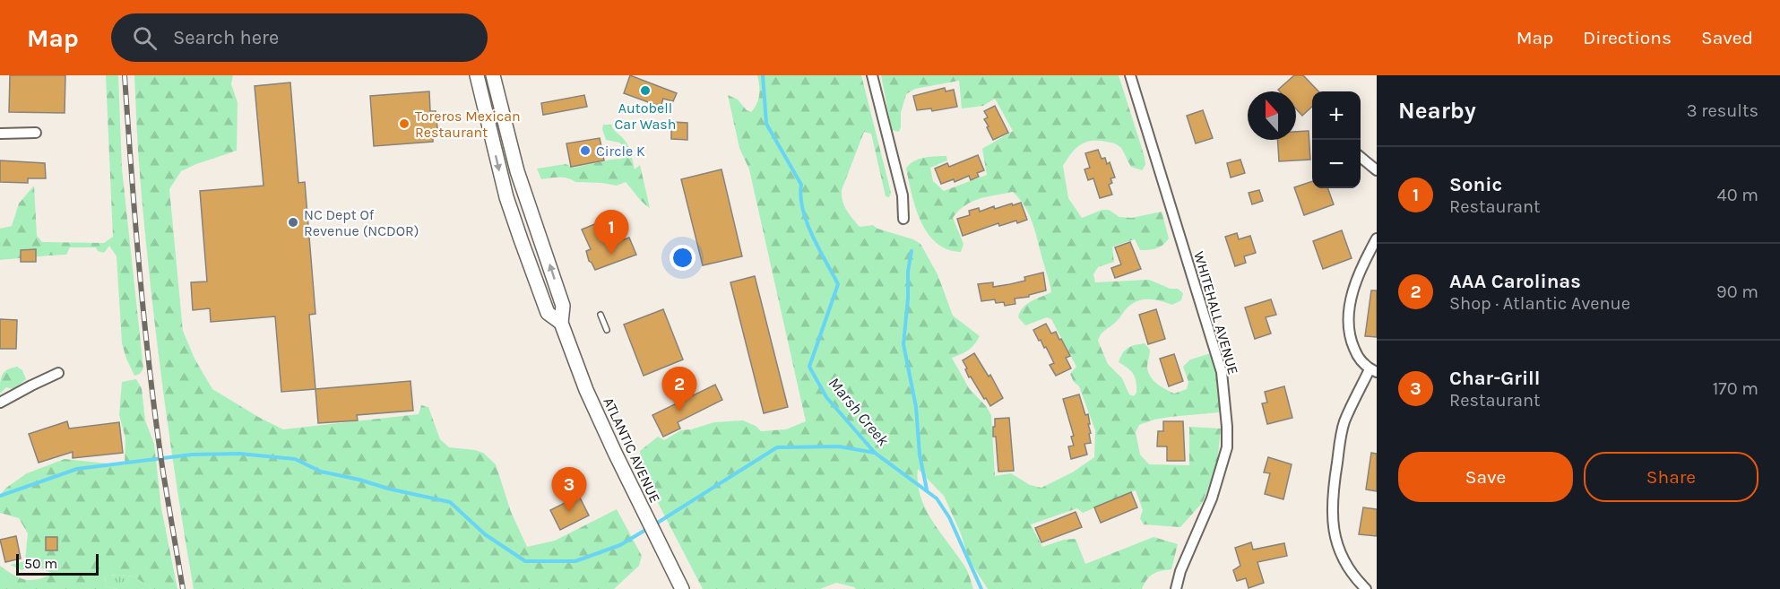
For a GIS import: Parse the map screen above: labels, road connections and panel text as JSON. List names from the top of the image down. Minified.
{"streets":{"main road":["ATLANTIC AVENUE"],"street":["WHITEHALL AVENUE"]},"water":["Marsh Creek"],"places":["Autobell Car Wash","Toreros Mexican Restaurant","Circle K","NC Dept Of Revenue (NCDOR)"],"scale_bar":"50 m","north":"top","page":{"header":"Map","search":"Search here","nav":["Map","Directions","Saved"],"heading":["Nearby","3 results"],"map_buttons":["+","−"],"list":[{"mark":"1","name":"Sonic","note":"Restaurant","value":"40 m"},{"mark":"2","name":"AAA Carolinas","note":"Shop · Atlantic Avenue","value":"90 m"},{"mark":"3","name":"Char-Grill","note":"Restaurant","value":"170 m"}],"pins":["1","2","3"],"buttons":["Save","Share"],"scale":"50 m"}}
